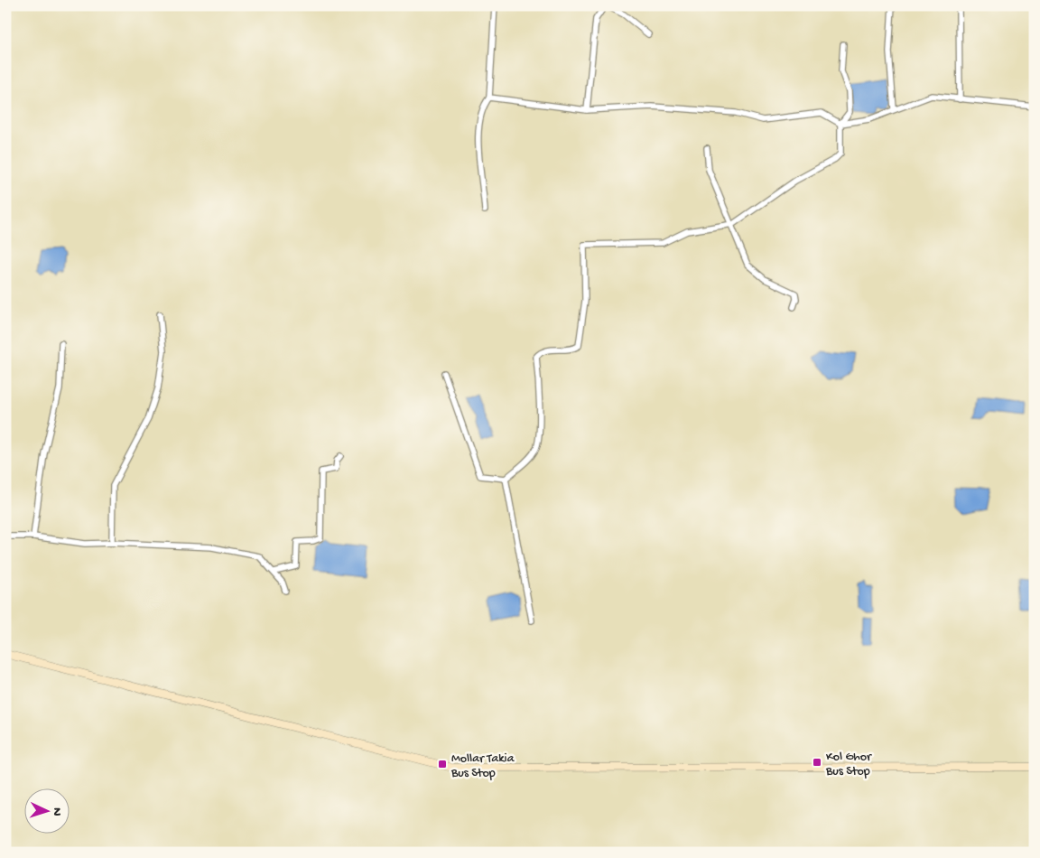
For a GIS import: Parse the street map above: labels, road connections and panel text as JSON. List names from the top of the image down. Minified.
{"places":{"transit":["Kol Ghor Bus Stop","Mollar Takia Bus Stop"]},"north":"right"}
